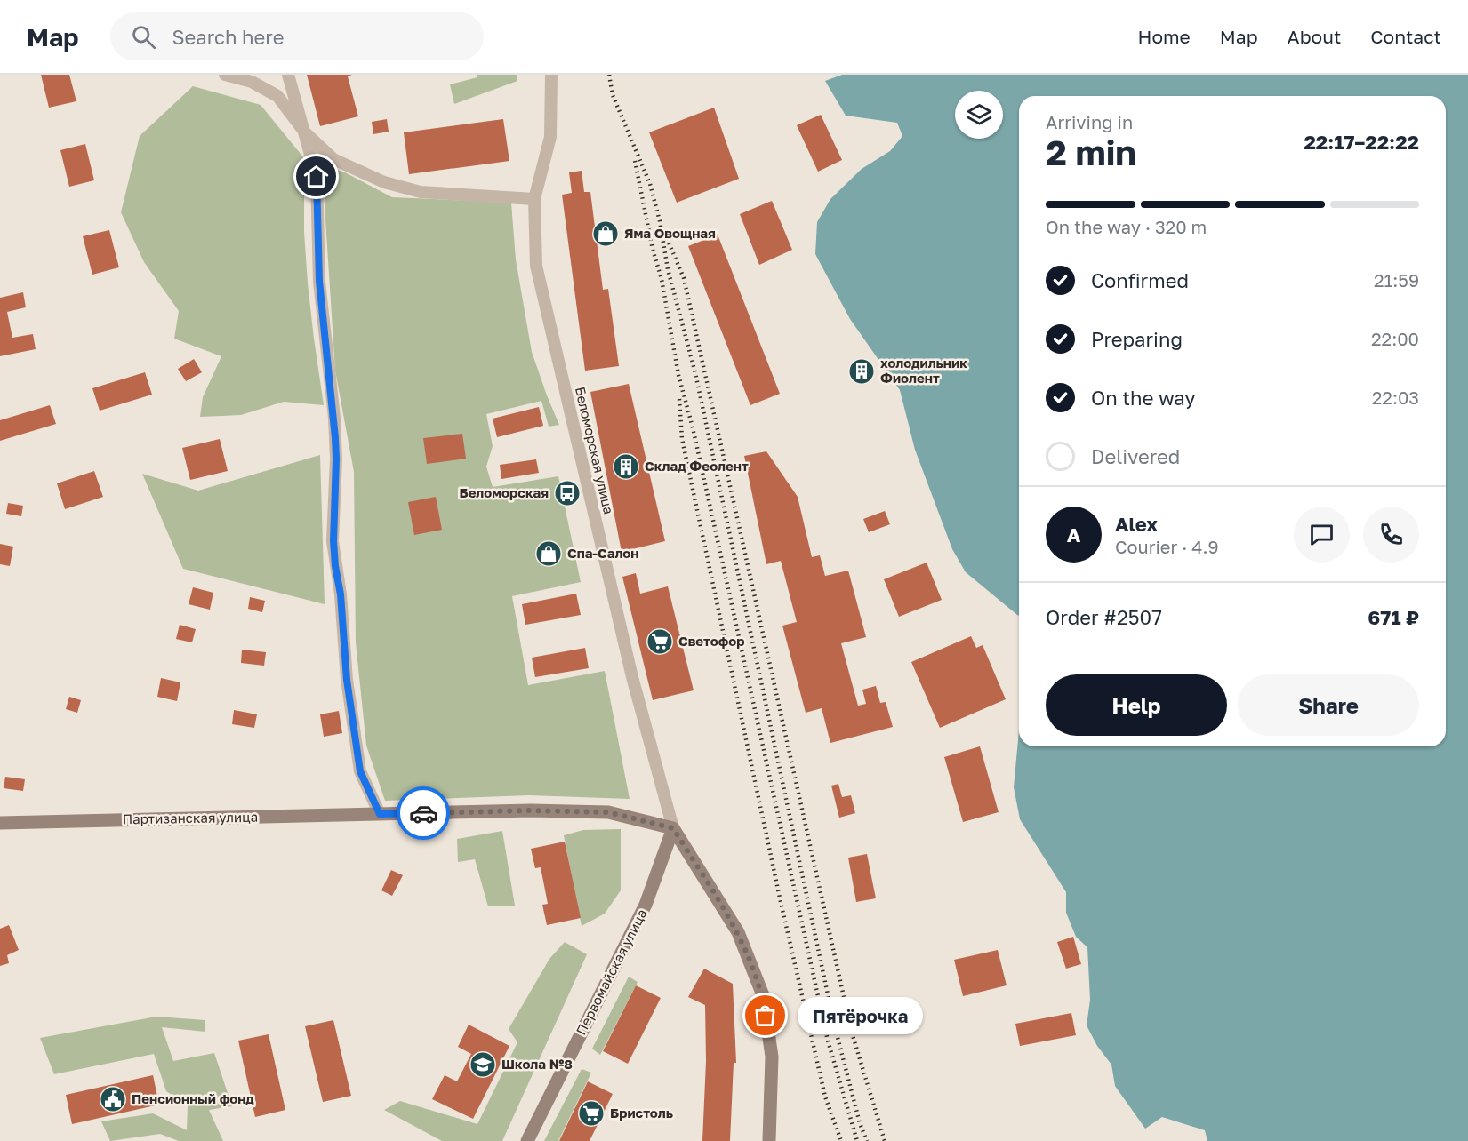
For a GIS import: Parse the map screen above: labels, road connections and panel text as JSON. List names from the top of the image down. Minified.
{"streets":{"main road":["Партизанская улица","Первомайская улица"],"street":["Беломорская улица"]},"crossings":[["Беломорская улица","Партизанская улица"],["Беломорская улица","Первомайская улица"],["Партизанская улица","Первомайская улица"]],"places":{"shop":["Яма Овощная","Спа-Салон"],"building":["холодильник Фиолент","Склад Феолент"],"bus stop":["Беломорская"],"supermarket":["Светофор","Бристоль"],"other":["Пятёрочка"],"school or university":["Школа №8"],"public building":["Пенсионный фонд"]},"page":{"header":"Map","search":"Search here","nav":["Home","Map","About","Contact"],"heading":["2 min","Arriving in","22:17–22:22"],"panel":["Alex","Courier · 4.9","Order #2507","671 ₽"],"bar":"On the way · 320 m","list":[["Confirmed","21:59"],["Preparing","22:00"],["On the way","22:03"],"Delivered"],"round":"A","buttons":["Help","Share"],"bubble":"Пятёрочка"}}
